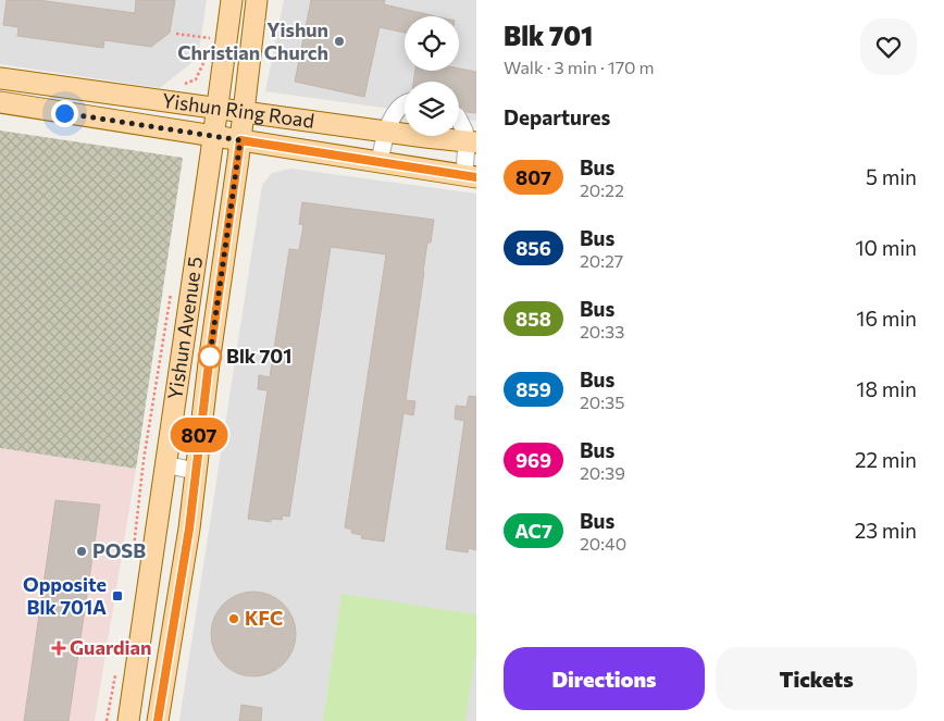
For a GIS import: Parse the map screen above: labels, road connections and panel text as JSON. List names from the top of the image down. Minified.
{"streets":{"main road":["Yishun Ring Road","Yishun Avenue 5"]},"crossings":[["Yishun Ring Road","Yishun Avenue 5"]],"places":{"other":["Yishun Christian Church","Blk 701","POSB","KFC"],"transit":["Opposite Blk 701A"],"health":["Guardian"]},"lines":["bus line 807"],"page":{"on_map":"807","heading":[["Blk 701","Walk · 3 min · 170 m"],"Departures"],"list":[{"mark":"807","name":"Bus","note":"20:22","value":"5 min"},{"mark":"856","name":"Bus","note":"20:27","value":"10 min"},{"mark":"858","name":"Bus","note":"20:33","value":"16 min"},{"mark":"859","name":"Bus","note":"20:35","value":"18 min"},{"mark":"969","name":"Bus","note":"20:39","value":"22 min"},{"mark":"AC7","name":"Bus","note":"20:40","value":"23 min"}],"buttons":["Directions","Tickets"]}}
